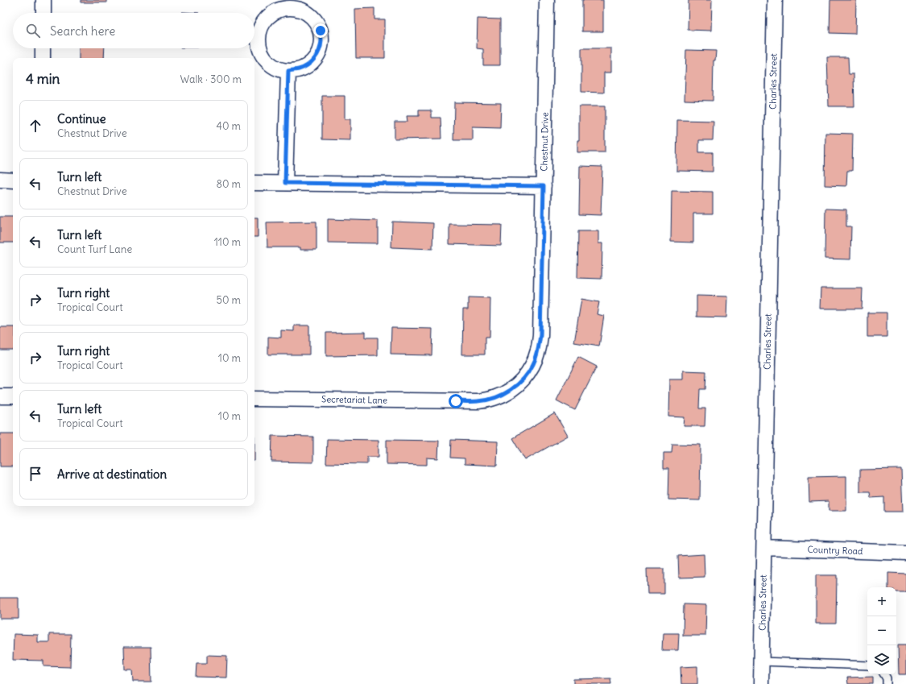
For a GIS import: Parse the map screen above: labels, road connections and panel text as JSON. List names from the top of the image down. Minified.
{"streets":{"street":["Charles Street","Chestnut Drive","Secretariat Lane","Country Road"]},"crossings":[["Charles Street","Country Road"],["Chestnut Drive","Secretariat Lane"]],"page":{"search":"Search here","heading":["4 min","Walk · 300 m"],"list":[["Continue","Chestnut Drive","40 m"],["Turn left","Chestnut Drive","80 m"],["Turn left","Count Turf Lane","110 m"],["Turn right","Tropical Court","50 m"],["Turn right","Tropical Court","10 m"],["Turn left","Tropical Court","10 m"],"Arrive at destination"],"map_buttons":["+","−"]}}
